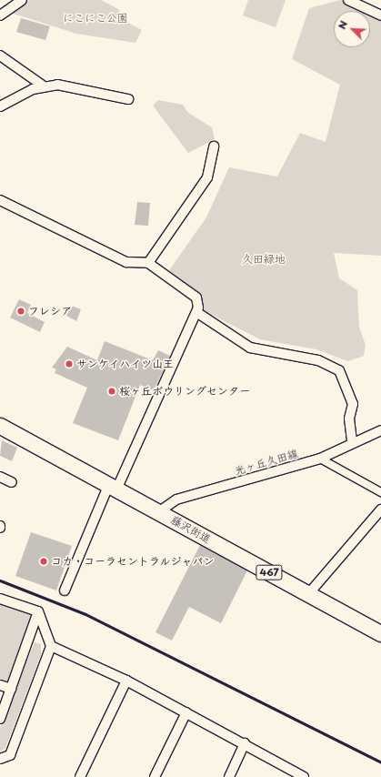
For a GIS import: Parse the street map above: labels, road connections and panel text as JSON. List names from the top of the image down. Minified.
{"streets":{"highway":["藤沢街道","467"],"street":["光ヶ丘久田線"]},"crossings":[["光ヶ丘久田線","藤沢街道"]],"parks":["にこにこ公園","久田緑地"],"places":["フレシア","サンケイハイツ山王","桜ヶ丘ボウリングセンター","コカ・コーラセントラルジャパン"],"north":"top left"}
